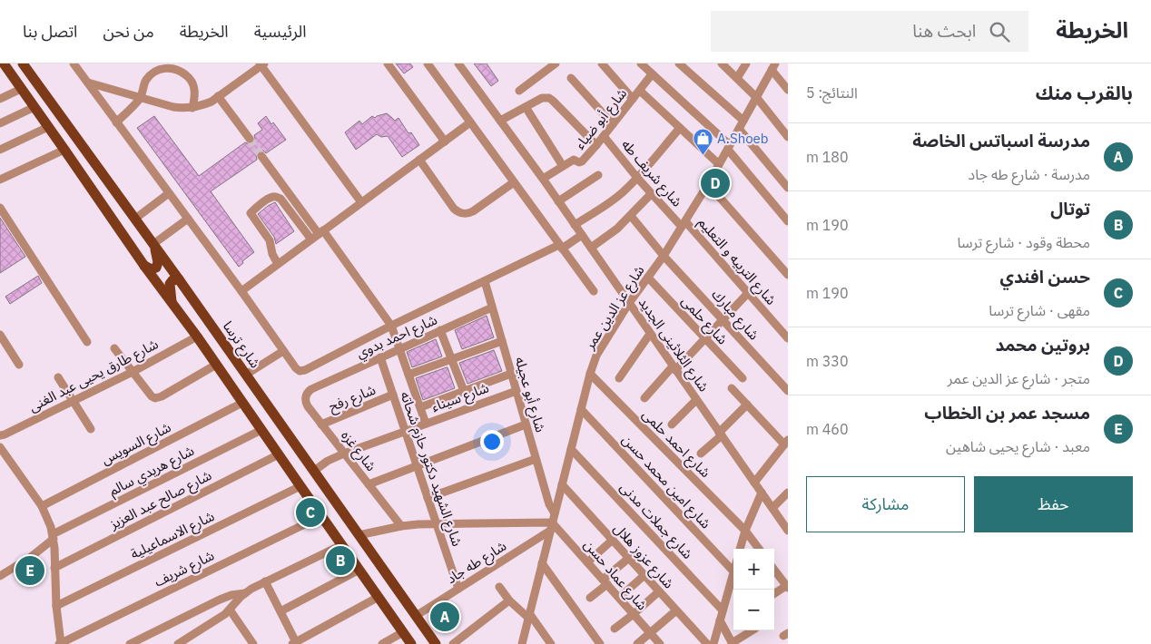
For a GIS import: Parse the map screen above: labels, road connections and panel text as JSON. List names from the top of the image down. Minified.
{"streets":{"main road":["شارع ترسا"],"street":["شارع أبو ضياء","شارع شريف طه","شارع التربيه و التعليم","شارع عز الدين عمر","شارع مبارك","شارع حلمى","شارع احمد بدوي","شارع الثلاثينى الجديد","شارع طارق يحيى عبد الغنى","شارع أبو عجيله","شارع سيناء","شارع رفح","شارع السويس","شارع احمد حلمى","شارع غزه","شارع الشهيد دكتور حازم شحاته","شارع هريدي سالم","شارع امين محمد حسن","شارع صالح عبد العزيز","شارع جملات مدنى","شارع الاسماعيلية","شارع عزوز هلال","شارع طه جاد","شارع شريف","شارع عماد حسن"]},"crossings":[["شارع أبو ضياء","شارع شريف طه"],["شارع شريف طه","شارع التربيه و التعليم"],["شارع شريف طه","شارع عز الدين عمر"],["شارع التربيه و التعليم","شارع عز الدين عمر"],["شارع عز الدين عمر","شارع مبارك"],["شارع عز الدين عمر","شارع حلمى"],["شارع عز الدين عمر","شارع الثلاثينى الجديد"],["شارع عز الدين عمر","شارع أبو عجيله"],["شارع عز الدين عمر","شارع احمد حلمى"],["شارع عز الدين عمر","شارع امين محمد حسن"],["شارع عز الدين عمر","شارع جملات مدنى"],["شارع عز الدين عمر","شارع عزوز هلال"],["شارع عز الدين عمر","شارع طه جاد"],["شارع عز الدين عمر","شارع عماد حسن"],["شارع احمد بدوي","شارع أبو عجيله"],["شارع احمد بدوي","شارع غزه"],["شارع احمد بدوي","شارع الشهيد دكتور حازم شحاته"],["شارع ترسا","شارع سيناء"],["شارع ترسا","شارع طه جاد"],["شارع أبو عجيله","شارع سيناء"],["شارع سيناء","شارع غزه"],["شارع سيناء","شارع الشهيد دكتور حازم شحاته"],["شارع رفح","شارع غزه"],["شارع رفح","شارع الشهيد دكتور حازم شحاته"],["شارع الشهيد دكتور حازم شحاته","شارع طه جاد"],["شارع طه جاد","شارع عماد حسن"]],"places":{"shop":["A.Shoeb"]},"page":{"header":"الخريطة","search":"ابحث هنا","nav":["الرئيسية","الخريطة","من نحن","اتصل بنا"],"heading":["بالقرب منك","النتائج: 5"],"list":[{"mark":"A","name":"مدرسة اسباتس الخاصة","note":"مدرسة · شارع طه جاد","value":"180 m"},{"mark":"B","name":"توتال","note":"محطة وقود · شارع ترسا","value":"190 m"},{"mark":"C","name":"حسن افندي","note":"مقهى · شارع ترسا","value":"190 m"},{"mark":"D","name":"بروتين محمد","note":"متجر · شارع عز الدين عمر","value":"330 m"},{"mark":"E","name":"مسجد عمر بن الخطاب","note":"معبد · شارع يحيى شاهين","value":"460 m"}],"pins":["D","C","B","E","A"],"buttons":["حفظ","مشاركة"],"map_buttons":["+","−"]}}
